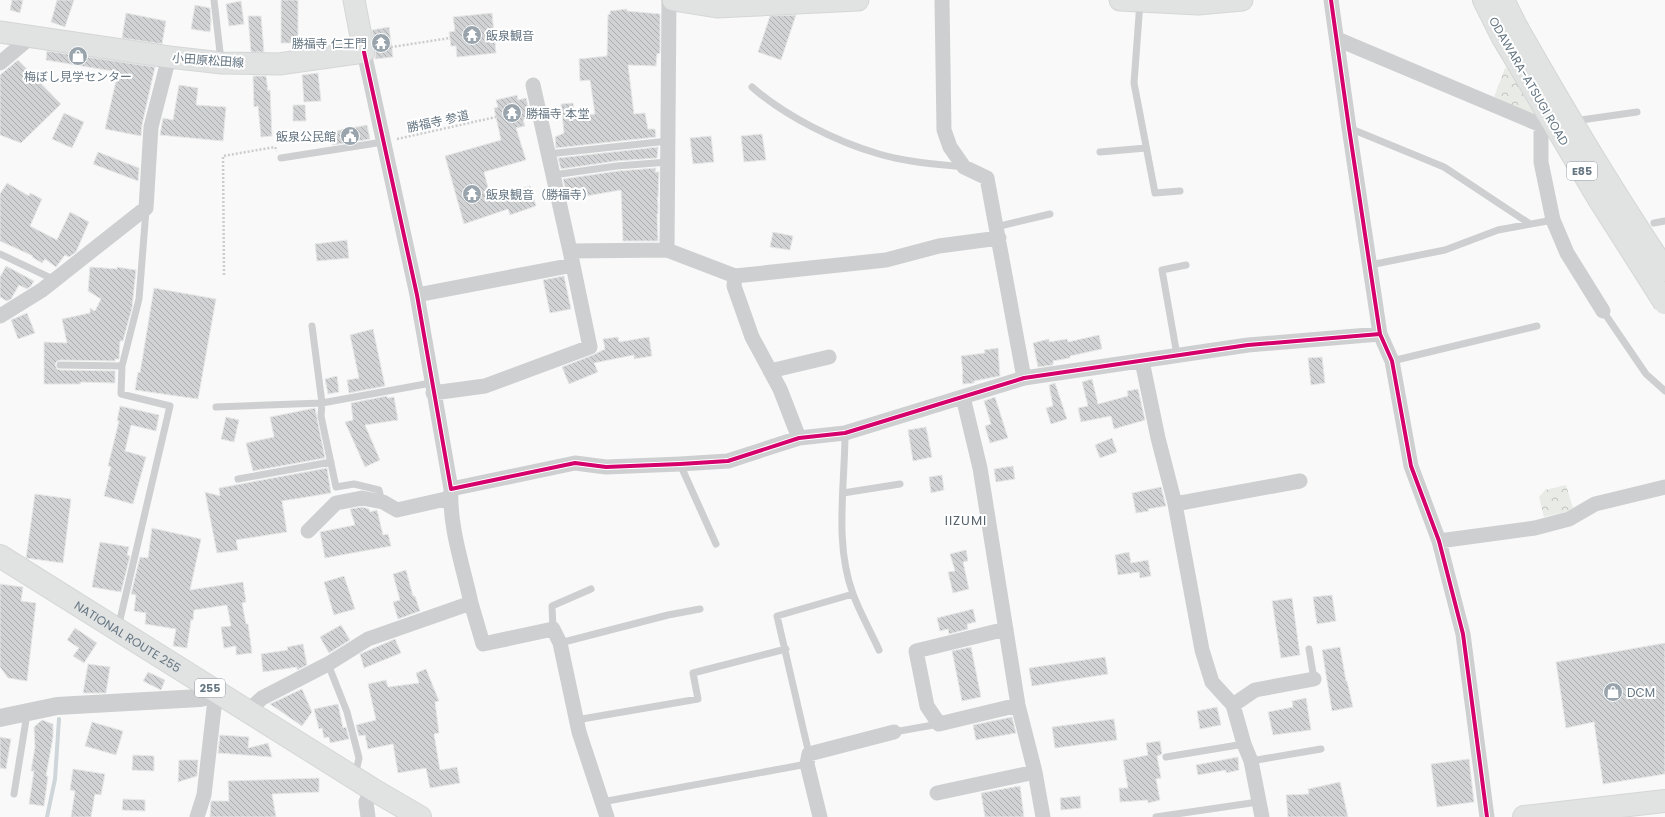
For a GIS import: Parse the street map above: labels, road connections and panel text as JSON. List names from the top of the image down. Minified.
{"streets":{"highway":["ODAWARA-ATSUGI ROAD","E85","NATIONAL ROUTE 255","255"],"main road":["小田原松田線"],"path":["勝福寺 参道"]},"districts":["IIZUMI"],"places":{"temple":["飯泉観音","勝福寺 仁王門","勝福寺 本堂","飯泉観音（勝福寺）"],"shop":["梅ぼし見学センター","DCM"],"public building":["飯泉公民館"]}}
